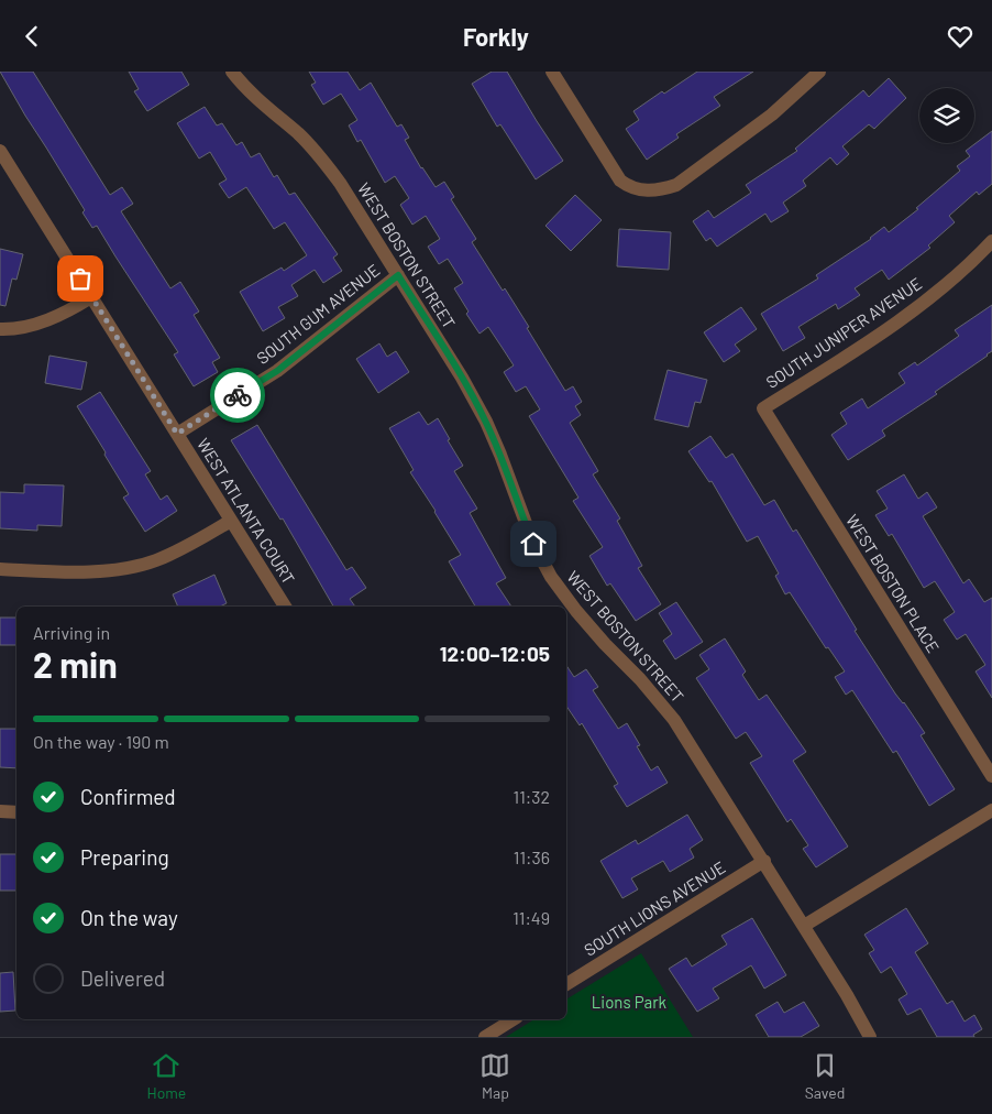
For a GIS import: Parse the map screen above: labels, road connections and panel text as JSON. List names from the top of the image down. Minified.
{"streets":{"street":["WEST BOSTON STREET","SOUTH GUM AVENUE","SOUTH JUNIPER AVENUE","WEST ATLANTA COURT","WEST BOSTON PLACE","SOUTH LIONS AVENUE"]},"crossings":[["WEST BOSTON STREET","SOUTH GUM AVENUE"],["WEST BOSTON STREET","SOUTH LIONS AVENUE"],["SOUTH GUM AVENUE","WEST ATLANTA COURT"],["SOUTH JUNIPER AVENUE","WEST BOSTON PLACE"]],"parks":["Lions Park"],"page":{"header":"Forkly","heading":["2 min","Arriving in","12:00–12:05"],"bar":"On the way · 190 m","list":[["Confirmed","11:32"],["Preparing","11:36"],["On the way","11:49"],"Delivered"],"tabs":["Home","Map","Saved"]}}
